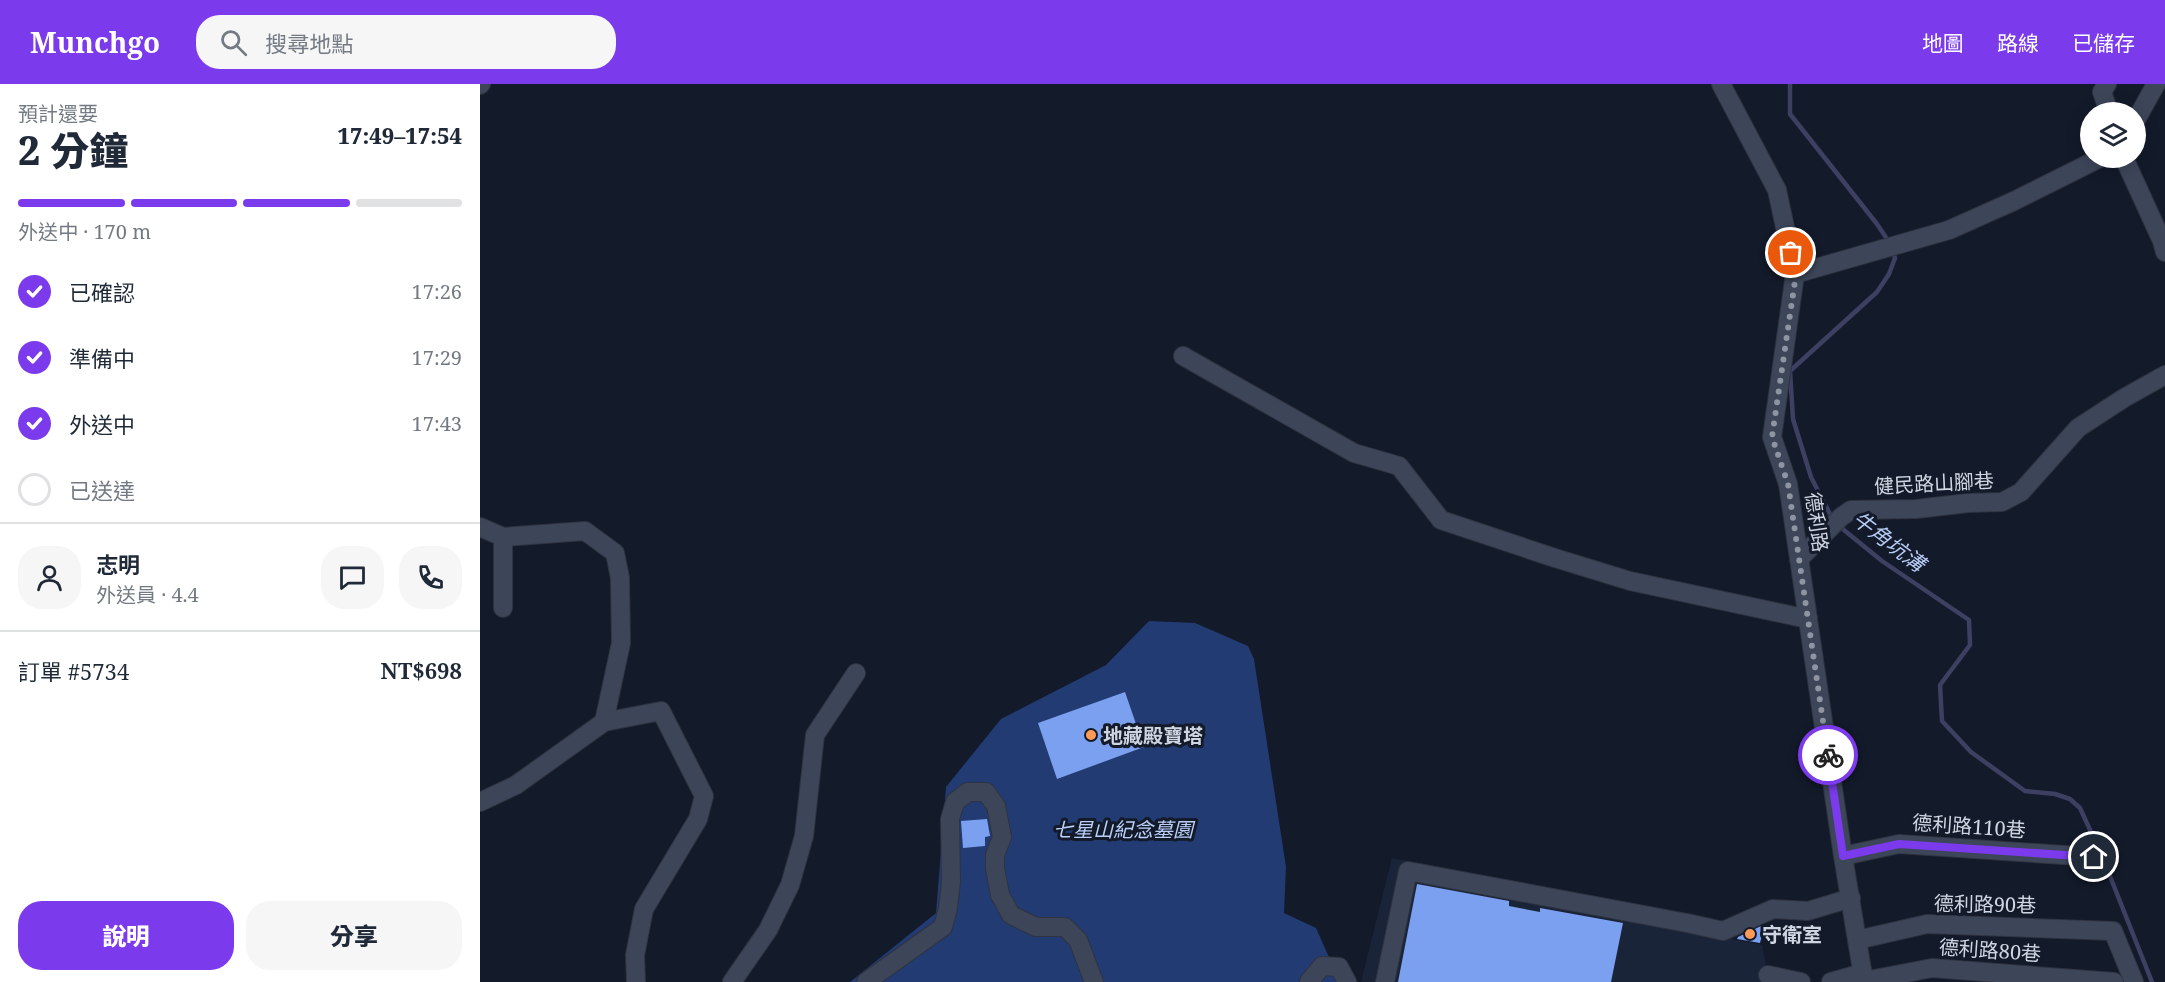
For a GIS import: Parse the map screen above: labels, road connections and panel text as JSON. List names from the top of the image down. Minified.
{"streets":{"street":["健民路山腳巷","德利路","德利路110巷","德利路90巷","德利路80巷"]},"crossings":[["健民路山腳巷","德利路"],["德利路","德利路110巷"],["德利路","德利路90巷"],["德利路","德利路80巷"]],"water":["牛角坑溝"],"parks":["七星山紀念墓園"],"places":["地藏殿寶塔","守衛室"],"page":{"header":"Munchgo","search":"搜尋地點","nav":["地圖","路線","已儲存"],"heading":["2 分鐘","預計還要","17:49–17:54"],"panel":["志明","外送員 · 4.4","訂單 #5734","NT$698"],"bar":"外送中 · 170 m","list":[["已確認","17:26"],["準備中","17:29"],["外送中","17:43"],"已送達"],"buttons":["說明","分享"]}}
